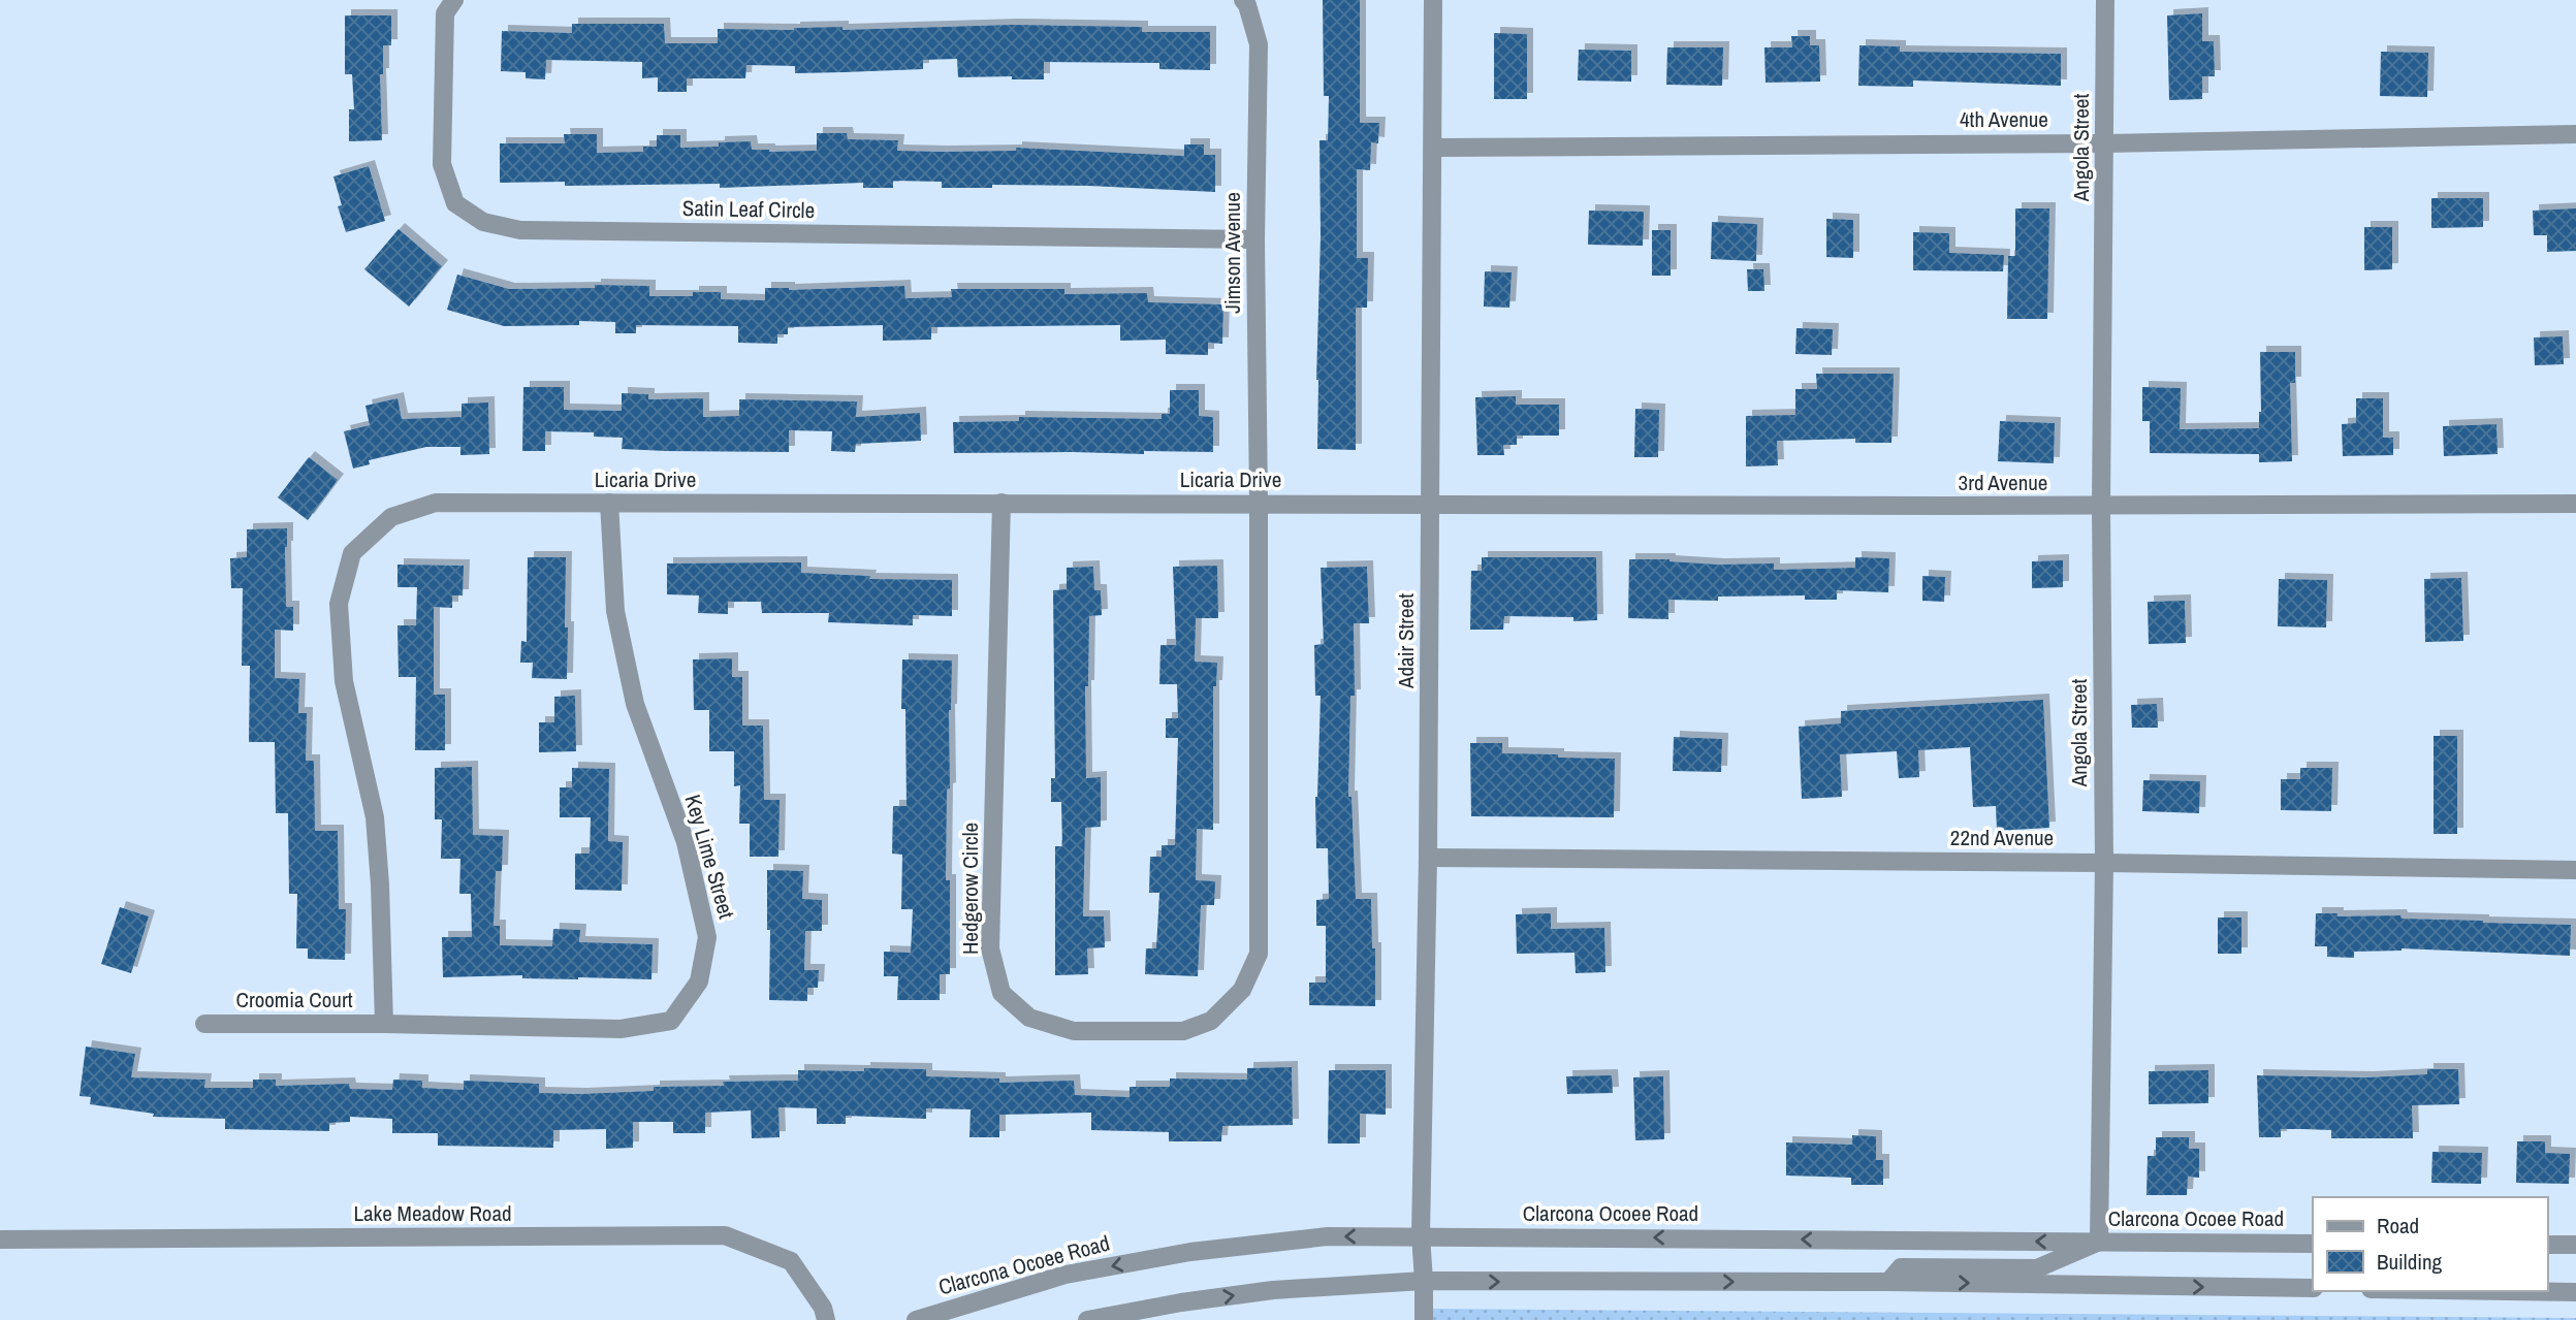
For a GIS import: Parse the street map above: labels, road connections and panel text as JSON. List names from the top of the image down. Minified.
{"streets":{"street":["4th Avenue","Angola Street","Satin Leaf Circle","Jimson Avenue","Licaria Drive","3rd Avenue","Adair Street","22nd Avenue","Key Lime Street","Hedgerow Circle","Croomia Court","Lake Meadow Road","Clarcona Ocoee Road"]},"crossings":[["4th Avenue","Angola Street"],["4th Avenue","Adair Street"],["Angola Street","3rd Avenue"],["Angola Street","22nd Avenue"],["Angola Street","Clarcona Ocoee Road"],["Satin Leaf Circle","Jimson Avenue"],["Jimson Avenue","Licaria Drive"],["Jimson Avenue","Hedgerow Circle"],["Licaria Drive","3rd Avenue"],["Licaria Drive","Adair Street"],["Licaria Drive","Key Lime Street"],["Licaria Drive","Hedgerow Circle"],["Licaria Drive","Croomia Court"],["3rd Avenue","Adair Street"],["Adair Street","22nd Avenue"],["Adair Street","Clarcona Ocoee Road"],["Key Lime Street","Croomia Court"]],"legend":["Road","Building"]}
